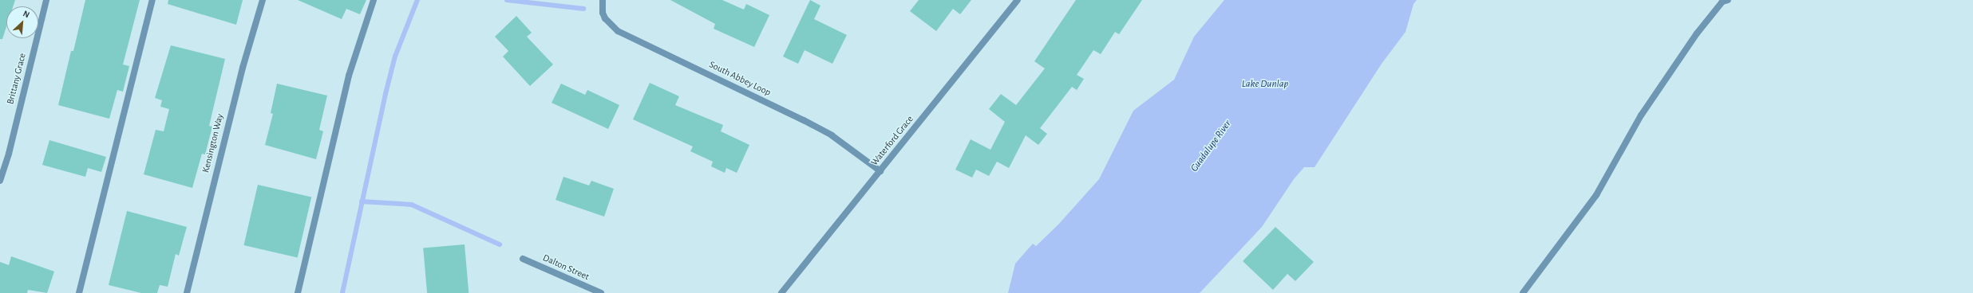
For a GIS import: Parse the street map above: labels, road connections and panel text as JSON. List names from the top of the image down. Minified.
{"streets":{"street":["Brittany Grace","South Abbey Loop","Waterford Grace","Kensington Way","Dalton Street"]},"crossings":[["South Abbey Loop","Waterford Grace"]],"water":["Lake Dunlap","Guadalupe River"],"north":"top right"}
